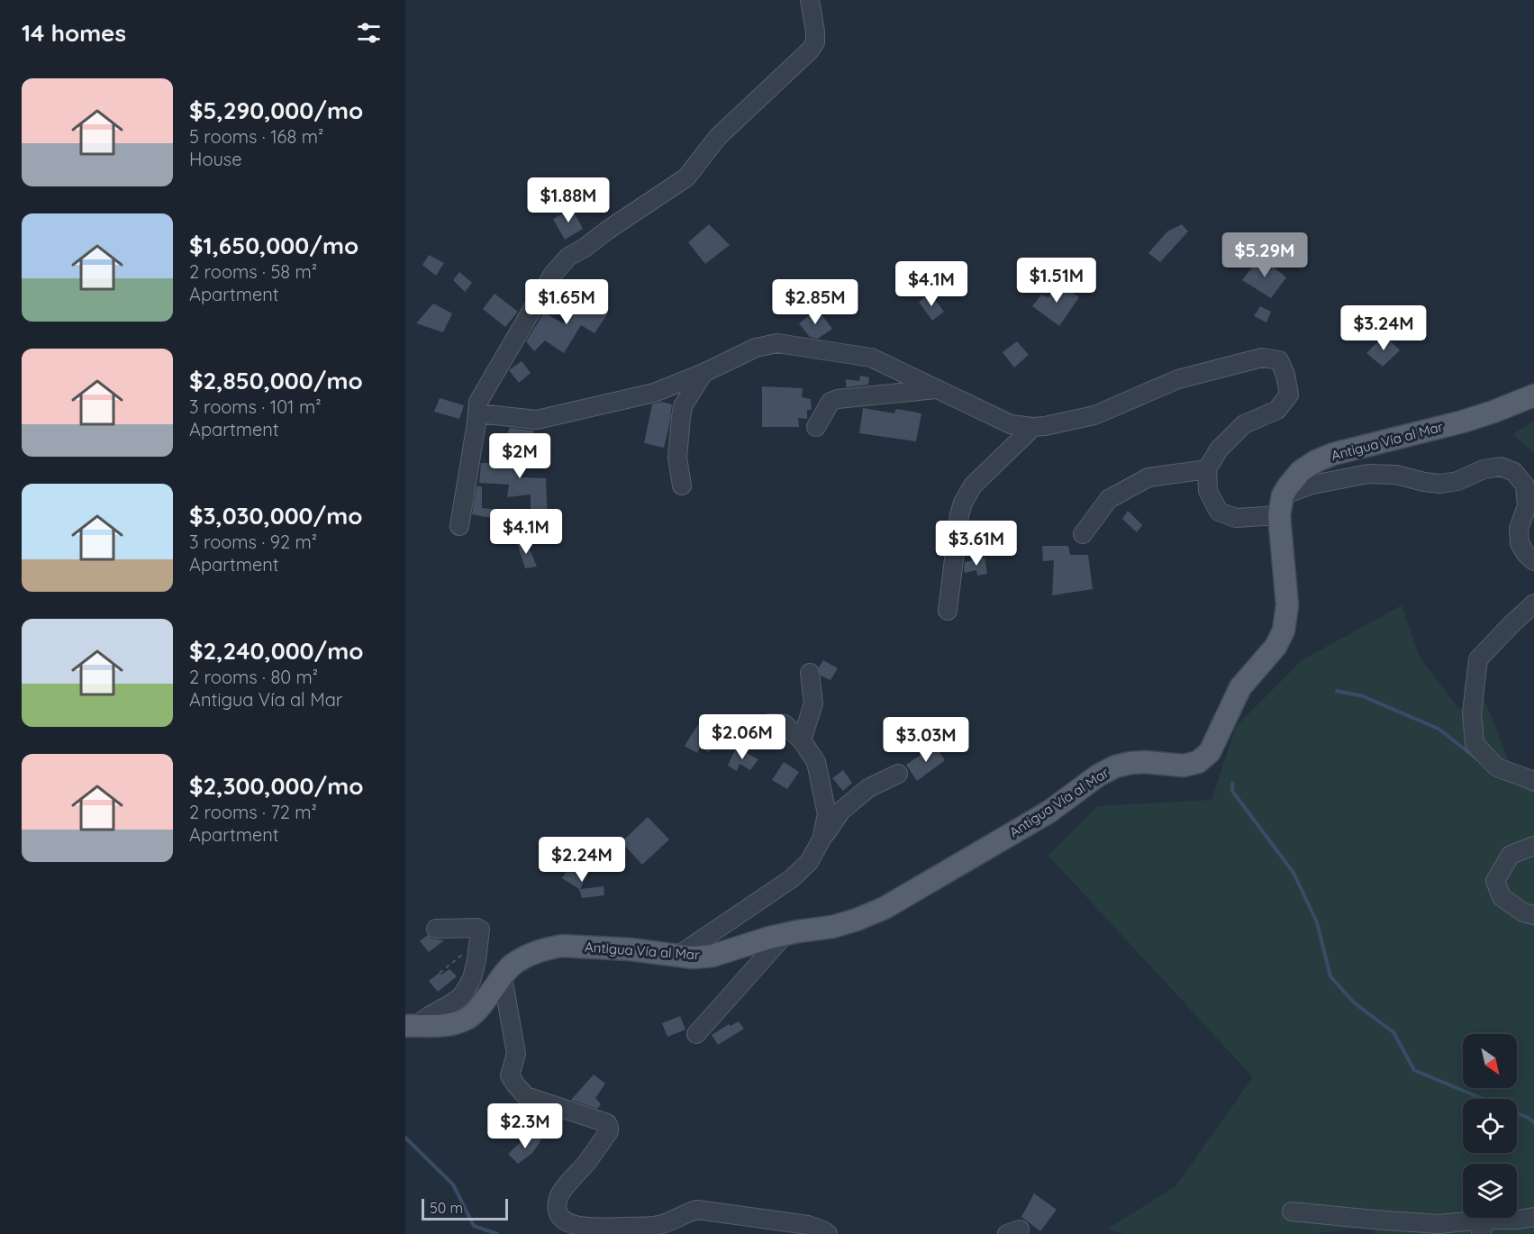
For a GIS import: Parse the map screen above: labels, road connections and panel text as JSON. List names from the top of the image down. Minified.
{"streets":{"main road":["Antigua Vía al Mar"]},"scale_bar":"50 m","north":"bottom right","page":{"heading":"14 homes","list":[{"name":"$5,290,000/mo","note":"5 rooms · 168 m² · House"},{"name":"$1,650,000/mo","note":"2 rooms · 58 m² · Apartment"},{"name":"$2,850,000/mo","note":"3 rooms · 101 m² · Apartment"},{"name":"$3,030,000/mo","note":"3 rooms · 92 m² · Apartment"},{"name":"$2,240,000/mo","note":"2 rooms · 80 m² · Antigua Vía al Mar"},{"name":"$2,300,000/mo","note":"2 rooms · 72 m² · Apartment"}],"price":["$1.88M","$5.29M","$1.51M","$4.1M","$1.65M","$2.85M","$3.24M","$2M","$4.1M","$3.61M","$2.06M","$3.03M","$2.24M","$2.3M"],"scale":"50 m"}}
